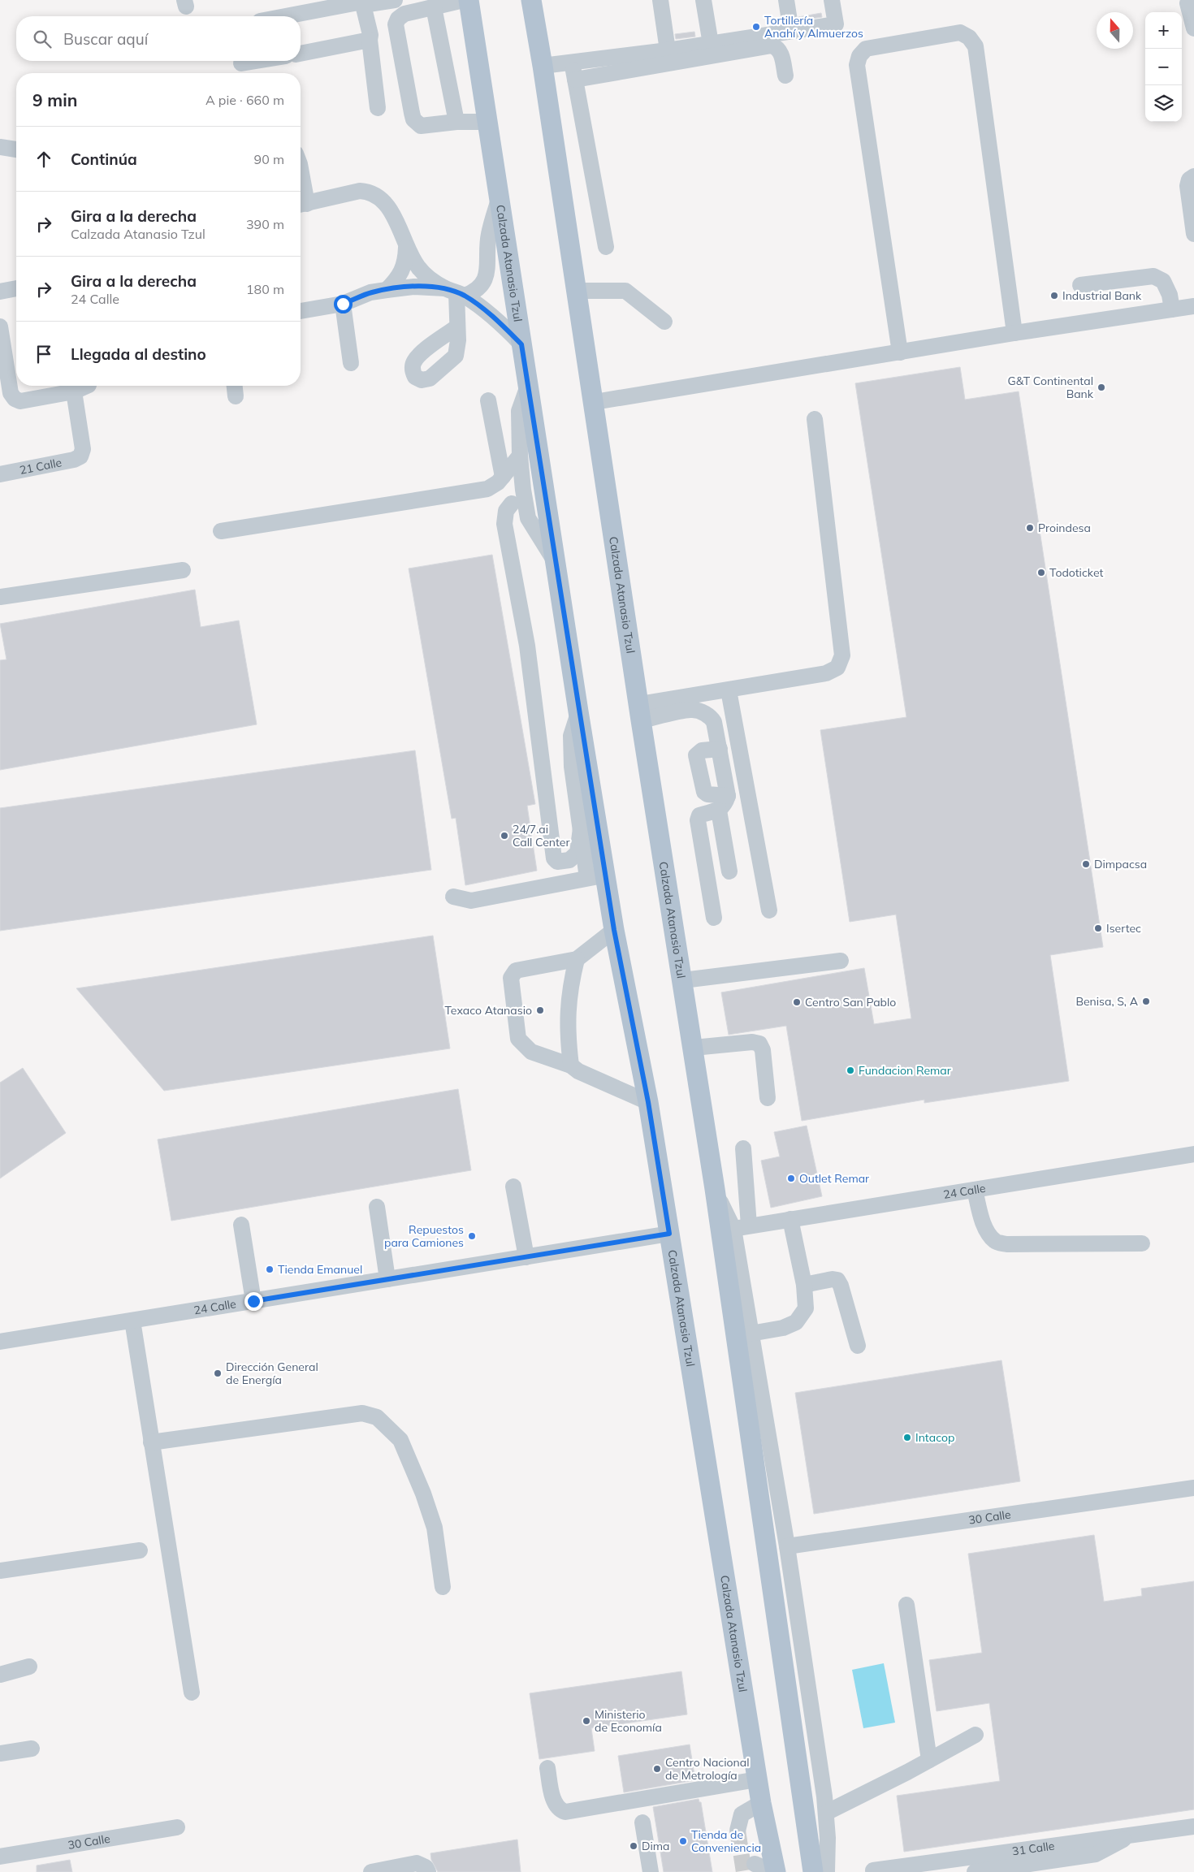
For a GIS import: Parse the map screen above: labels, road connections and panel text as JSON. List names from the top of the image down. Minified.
{"streets":{"main road":["Calzada Atanasio Tzul"],"street":["21 Calle","24 Calle","30 Calle","31 Calle"]},"crossings":[["Calzada Atanasio Tzul","24 Calle"],["Calzada Atanasio Tzul","30 Calle"]],"places":["Tortillería Anahí y Almuerzos","Industrial Bank","G&T Continental Bank","Proindesa","Todoticket","24/7.ai Call Center","Dimpacsa","Isertec","Benisa, S, A","Centro San Pablo","Texaco Atanasio","Fundacion Remar","Outlet Remar","Repuestos para Camiones","Tienda Emanuel","Dirección General de Energía","Intacop","Ministerio de Economía","Centro Nacional de Metrología","Tienda de Conveniencia","Dima"],"north":"top","page":{"map_buttons":["+","−"],"search":"Buscar aquí","heading":["9 min","A pie · 660 m"],"list":[["Continúa","90 m"],["Gira a la derecha","Calzada Atanasio Tzul","390 m"],["Gira a la derecha","24 Calle","180 m"],"Llegada al destino"]}}
